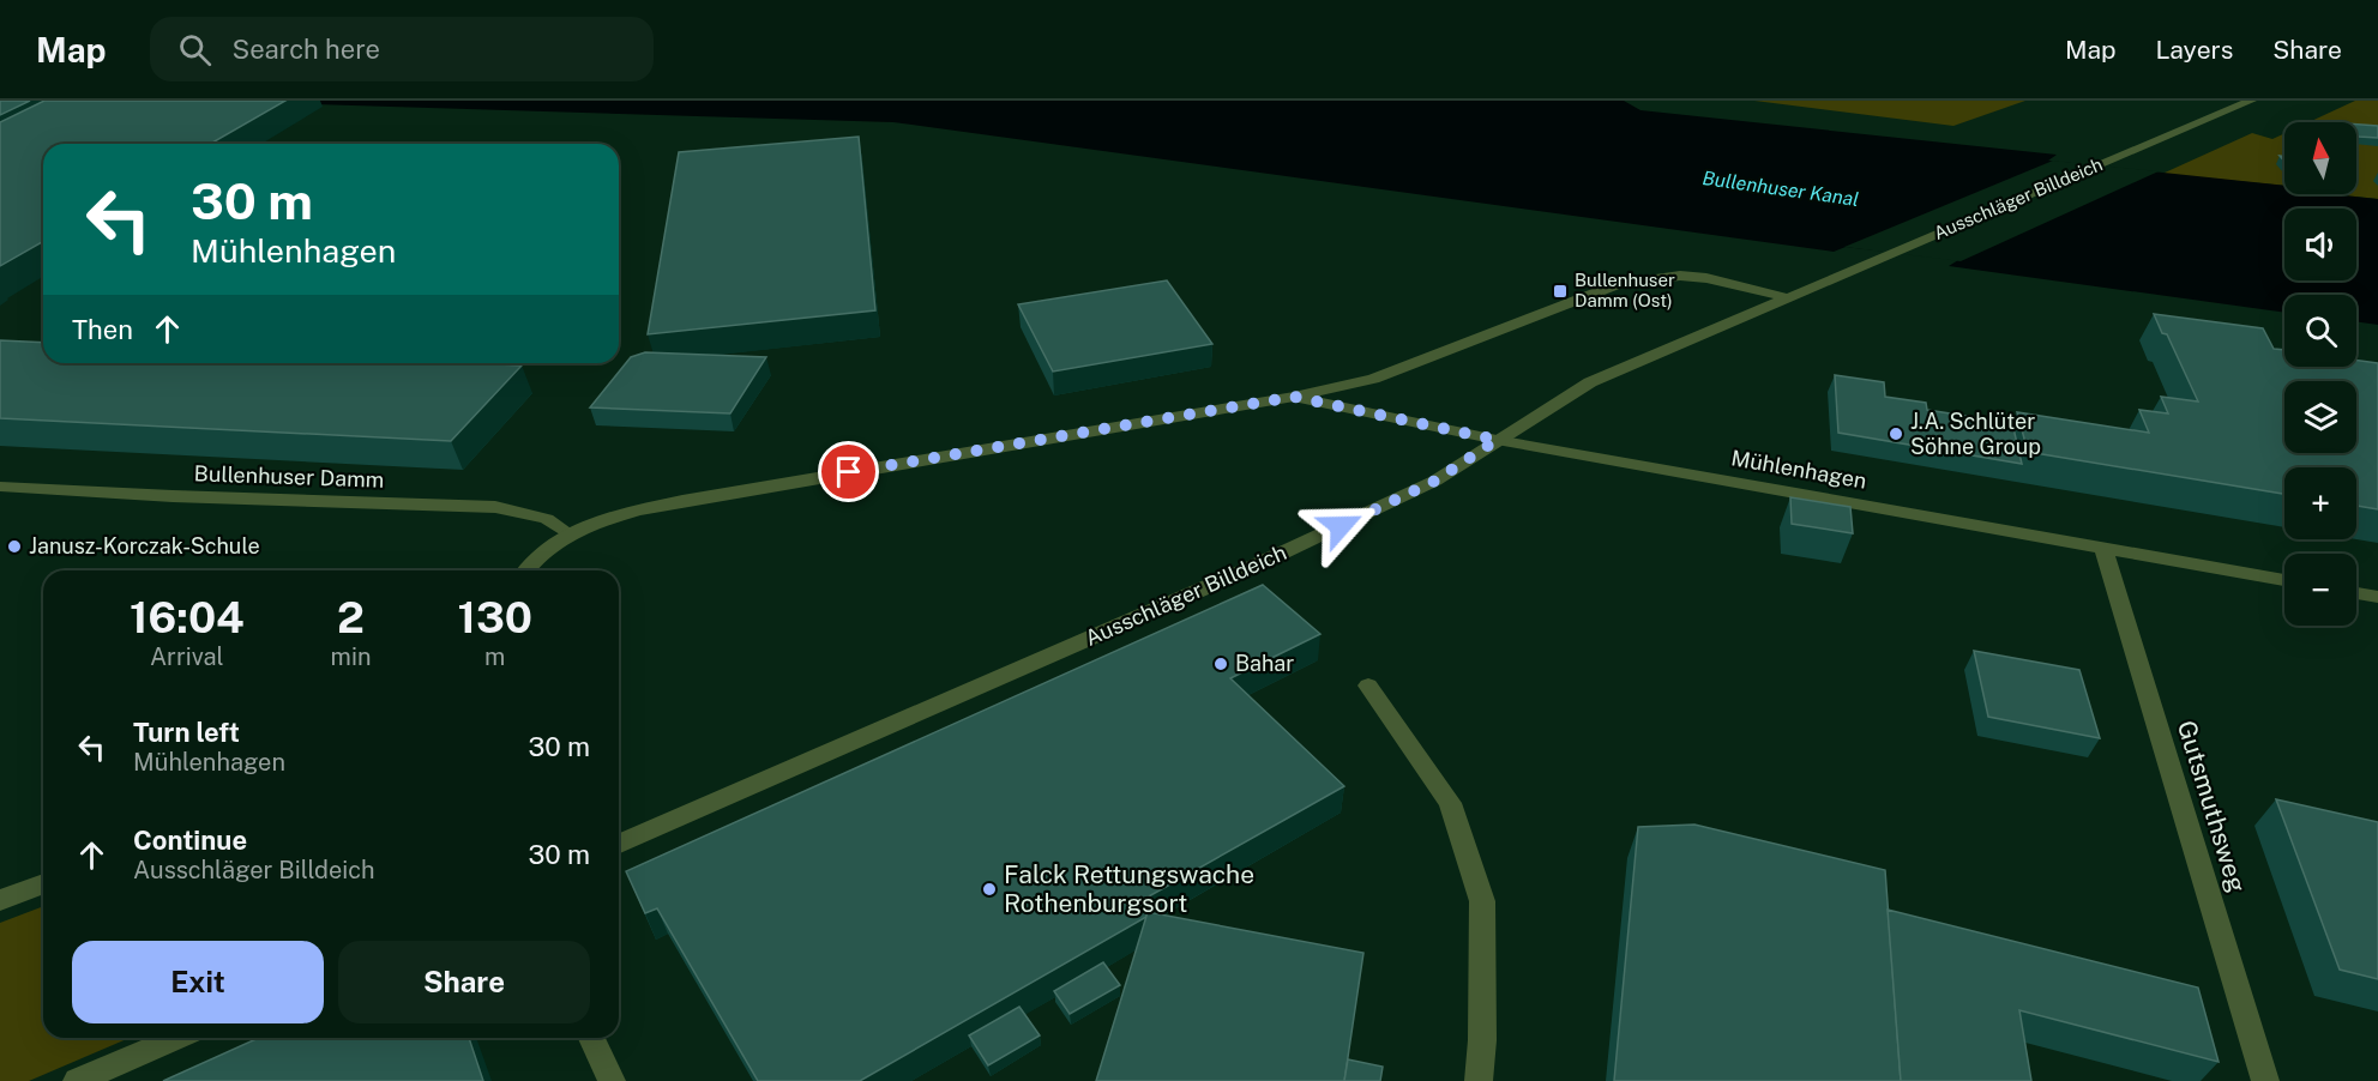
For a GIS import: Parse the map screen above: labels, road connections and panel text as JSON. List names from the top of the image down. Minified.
{"streets":{"street":["Ausschläger Billdeich","Mühlenhagen","Bullenhuser Damm","Gutsmuthsweg"]},"crossings":[["Ausschläger Billdeich","Mühlenhagen"],["Mühlenhagen","Gutsmuthsweg"]],"water":["Bullenhuser Kanal"],"places":{"transit":["Bullenhuser Damm (Ost)"],"other":["J.A. Schlüter Söhne Group","Janusz-Korczak-Schule","Bahar","Falck Rettungswache Rothenburgsort"]},"north":"top","page":{"header":"Map","search":"Search here","nav":["Map","Layers","Share"],"map_buttons":["+","−"],"turn":["30 m","Mühlenhagen"],"then":"Then","eta":["16:04","Arrival","2","min","130","m"],"list":[{"name":"Turn left","note":"Mühlenhagen","value":"30 m"},{"name":"Continue","note":"Ausschläger Billdeich","value":"30 m"}],"buttons":["Exit","Share"]}}
